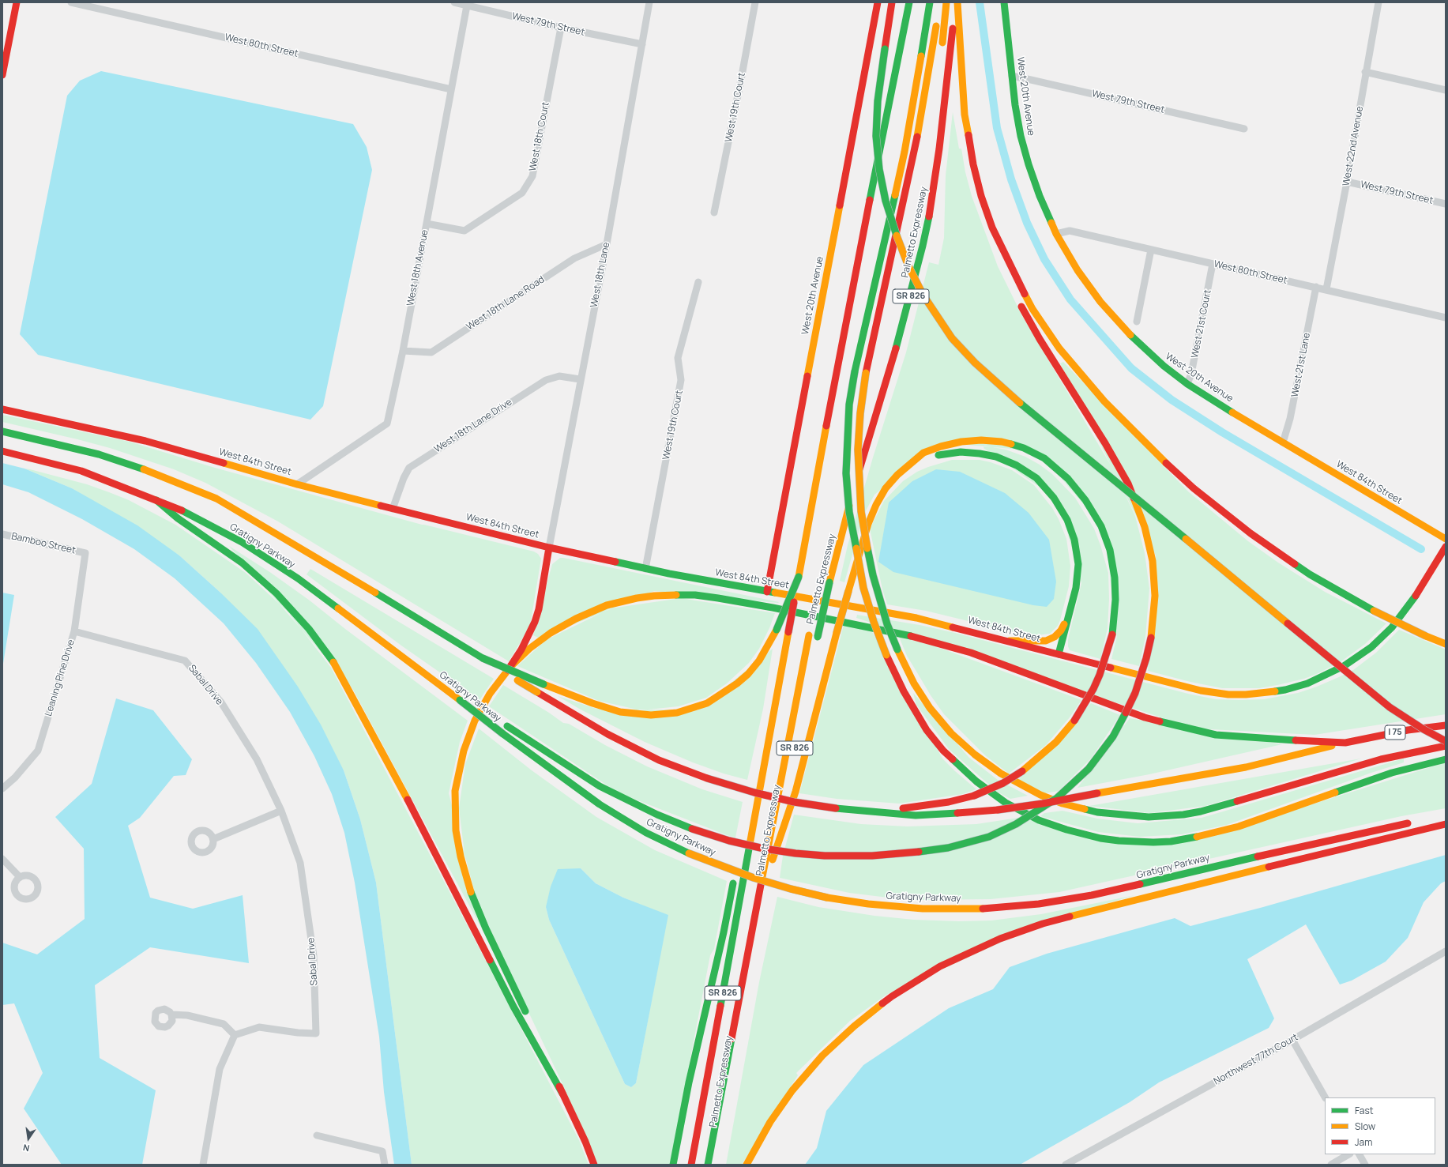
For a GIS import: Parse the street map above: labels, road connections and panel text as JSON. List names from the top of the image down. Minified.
{"streets":{"main road":["West 20th Avenue","Palmetto Expressway","SR 826","West 84th Street","Gratigny Parkway","I 75"],"street":["West 79th Street","West 80th Street","West 19th Court","West 18th Court","West 22nd Avenue","West 18th Avenue","West 18th Lane","West 18th Lane Road","West 21st Court","West 21st Lane","West 18th Lane Drive","Bamboo Street","Leaning Pine Drive","Sabal Drive","Northwest 77th Court"]},"crossings":[["West 79th Street","West 20th Avenue"],["West 79th Street","West 18th Court"],["West 79th Street","West 22nd Avenue"],["West 79th Street","West 18th Avenue"],["West 79th Street","West 18th Lane"],["West 80th Street","West 20th Avenue"],["West 80th Street","West 22nd Avenue"],["West 80th Street","West 18th Avenue"],["West 80th Street","West 21st Court"],["West 80th Street","West 21st Lane"],["West 20th Avenue","West 21st Court"],["West 20th Avenue","West 21st Lane"],["West 20th Avenue","West 84th Street"],["West 19th Court","West 84th Street"],["West 18th Court","West 18th Avenue"],["West 18th Avenue","West 18th Lane Road"],["West 18th Avenue","West 84th Street"],["West 18th Lane","West 18th Lane Road"],["West 18th Lane","West 18th Lane Drive"],["West 18th Lane","West 84th Street"],["West 21st Lane","West 84th Street"],["West 18th Lane Drive","West 84th Street"],["Bamboo Street","Leaning Pine Drive"],["Gratigny Parkway","I 75"],["Leaning Pine Drive","Sabal Drive"]],"legend":["Fast","Slow","Jam"],"north":"bottom"}
